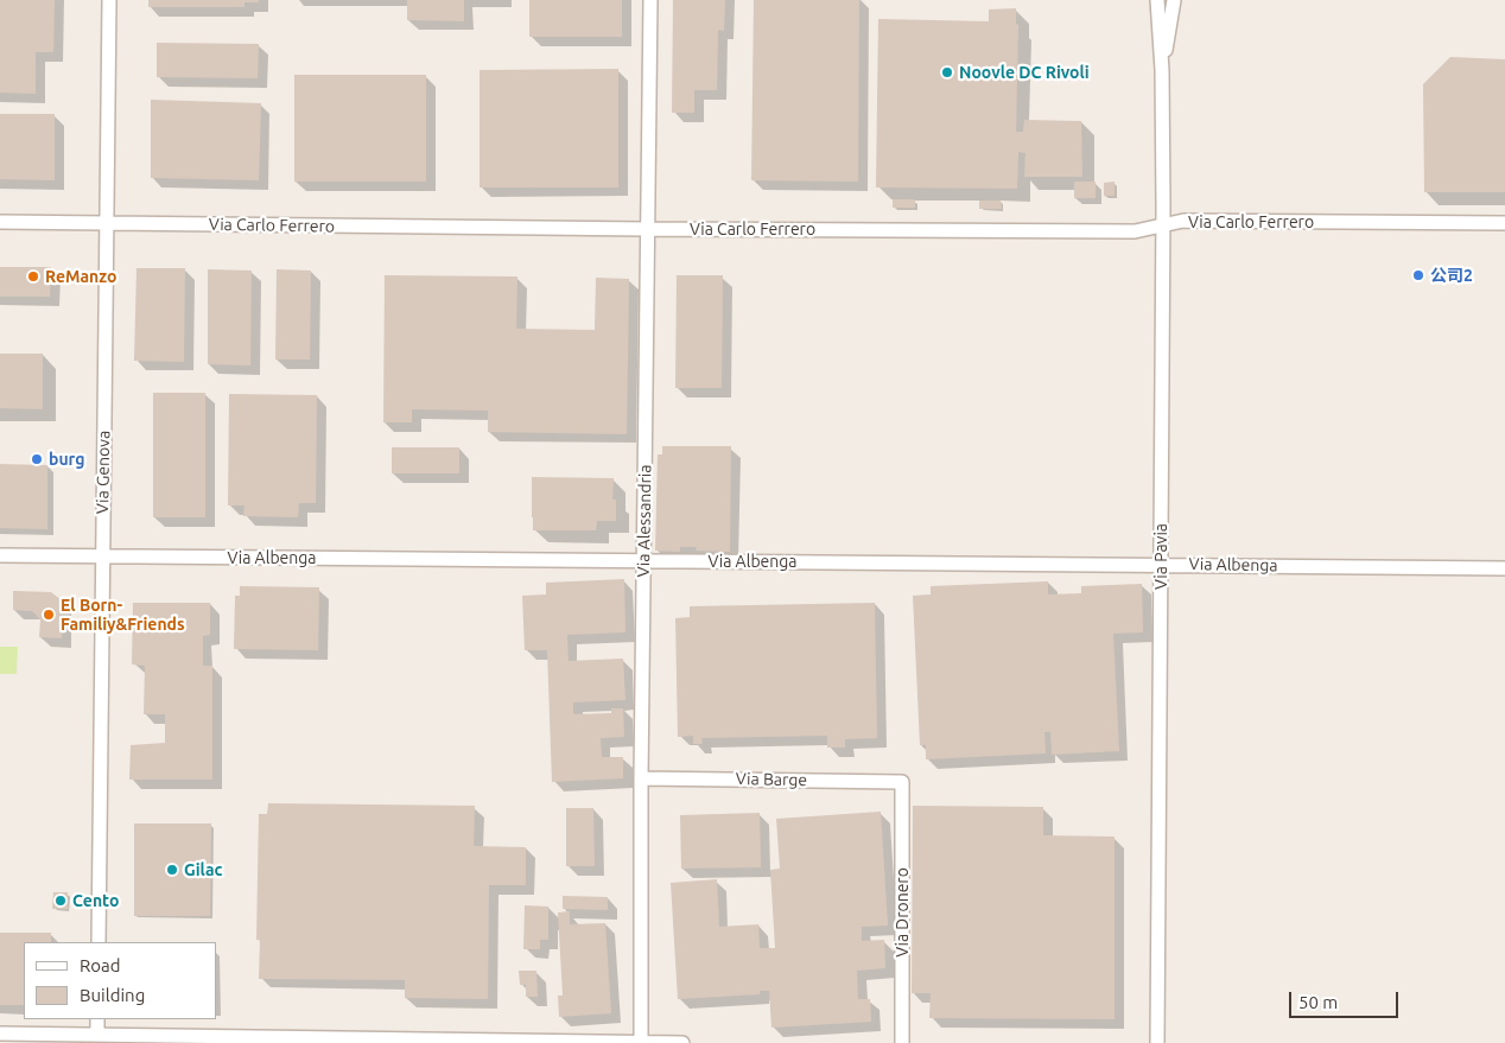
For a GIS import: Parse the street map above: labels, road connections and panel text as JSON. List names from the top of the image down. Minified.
{"streets":{"street":["Via Carlo Ferrero","Via Genova","Via Alessandria","Via Pavia","Via Albenga","Via Barge","Via Dronero"]},"crossings":[["Via Carlo Ferrero","Via Genova"],["Via Carlo Ferrero","Via Alessandria"],["Via Carlo Ferrero","Via Pavia"],["Via Genova","Via Albenga"],["Via Alessandria","Via Albenga"],["Via Alessandria","Via Barge"],["Via Pavia","Via Albenga"],["Via Barge","Via Dronero"]],"places":["Noovle DC Rivoli","公司2","ReManzo","burg","El Born- Familiy&Friends","Gilac","Cento"],"legend":["Road","Building"],"scale_bar":"50 m"}
